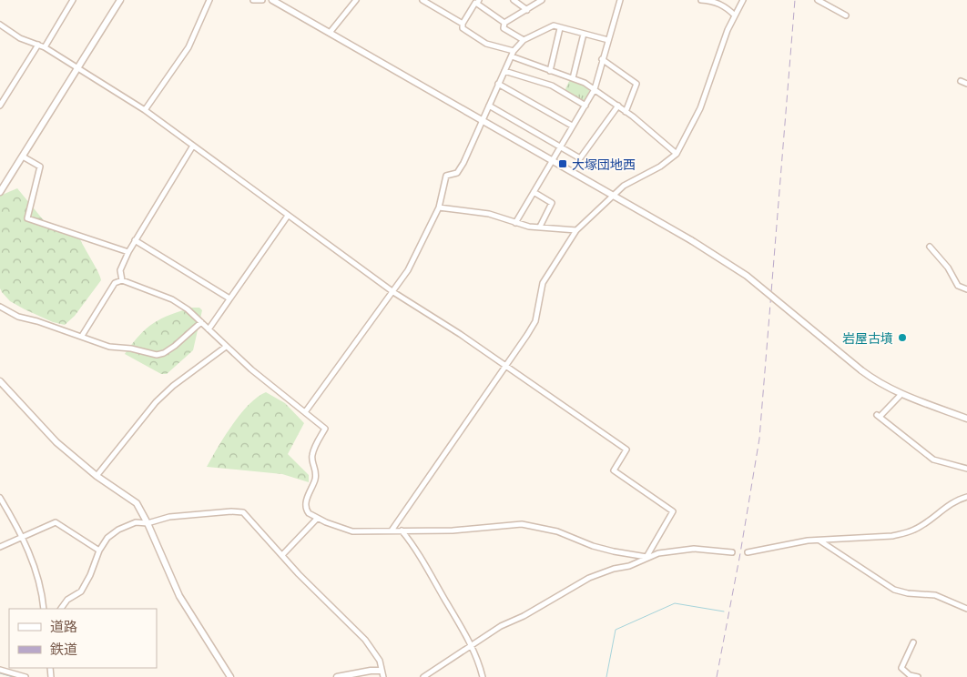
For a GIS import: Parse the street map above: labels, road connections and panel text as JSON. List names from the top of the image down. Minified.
{"places":{"transit":["大塚団地西"],"other":["岩屋古墳"]},"legend":["道路","鉄道"]}
